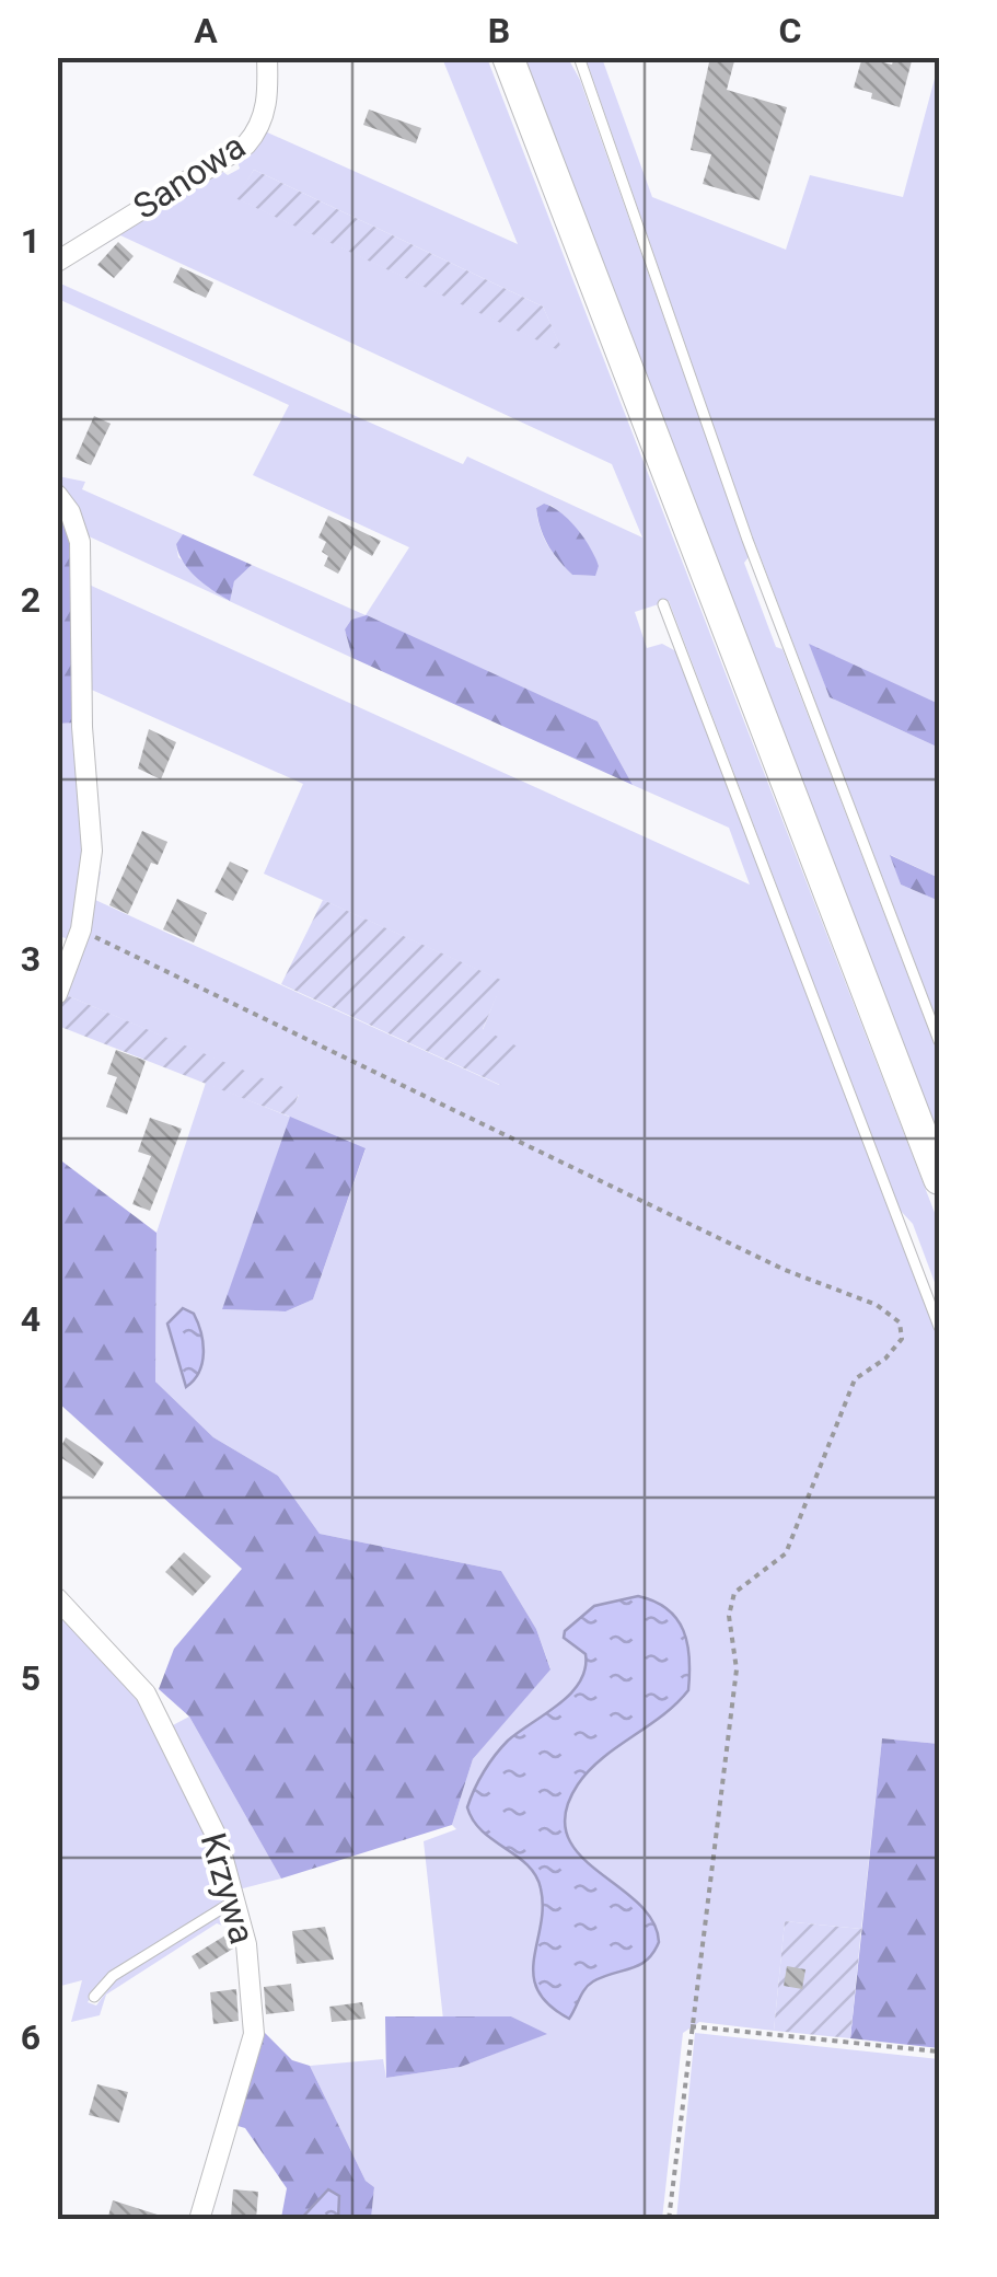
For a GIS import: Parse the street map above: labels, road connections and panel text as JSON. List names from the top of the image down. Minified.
{"streets":{"street":["Sanowa","Krzywa"]},"grid":{"columns":["A","B","C"],"rows":["1","2","3","4","5","6"]}}
